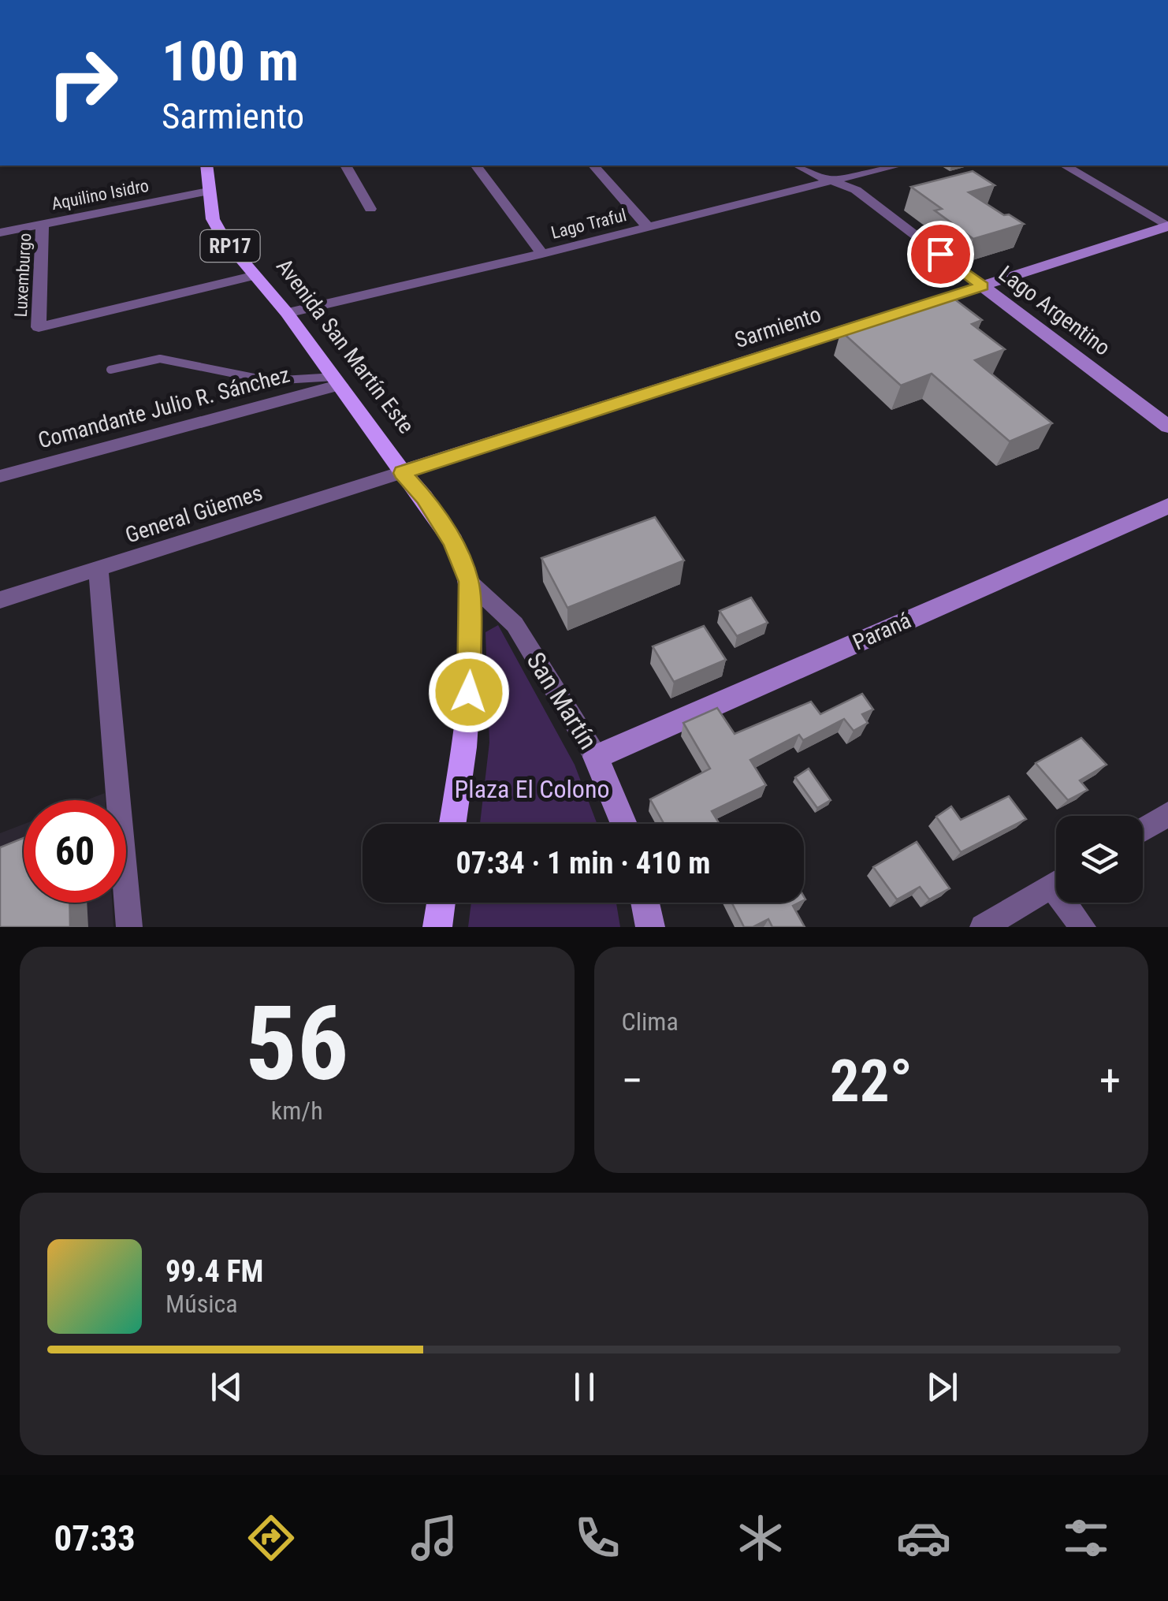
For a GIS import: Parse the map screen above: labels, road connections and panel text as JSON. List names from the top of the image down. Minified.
{"streets":{"main road":["RP17","Lago Argentino","Sarmiento","Avenida San Martín Este","Paraná","San Martín"],"street":["Aquilino Isidro","Lago Traful","Luxemburgo","Comandante Julio R. Sánchez","General Güemes"]},"crossings":[["Aquilino Isidro","Luxemburgo"],["Aquilino Isidro","Avenida San Martín Este"],["Lago Traful","Lago Argentino"],["Lago Traful","Avenida San Martín Este"],["Luxemburgo","Avenida San Martín Este"],["Sarmiento","Avenida San Martín Este"],["Sarmiento","General Güemes"],["Avenida San Martín Este","Comandante Julio R. Sánchez"],["Avenida San Martín Este","General Güemes"],["Avenida San Martín Este","San Martín"],["Paraná","San Martín"]],"parks":["Plaza El Colono"],"page":{"turn":["100 m","Sarmiento"],"limit":"60","trip":"07:34 · 1 min · 410 m","tile":[["56","km/h"],"Clima"],"heat":["−","22°","+"],"song":["99.4 FM","Música"],"tabs":"07:33"}}
